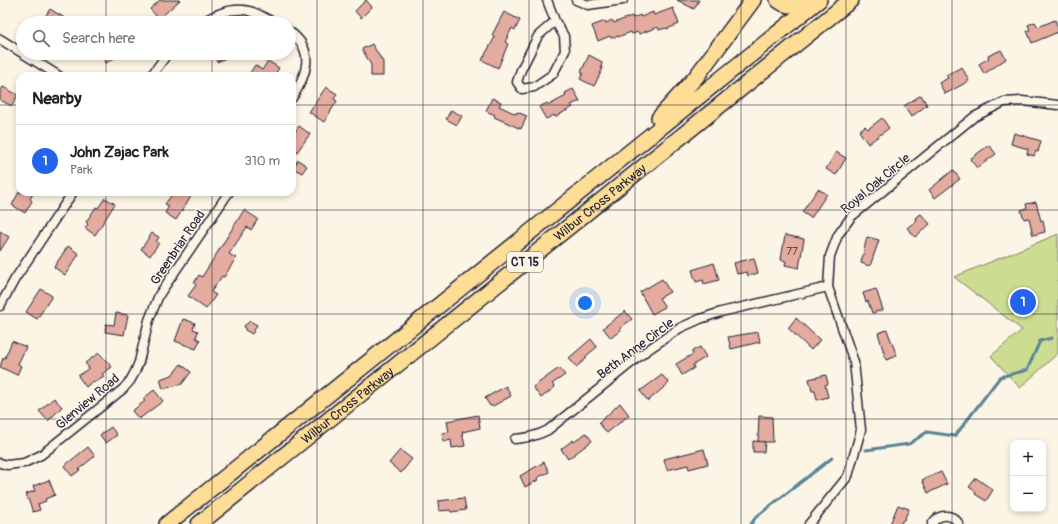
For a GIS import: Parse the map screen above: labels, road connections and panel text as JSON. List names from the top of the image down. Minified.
{"streets":{"highway":["Wilbur Cross Parkway","CT 15"],"street":["Royal Oak Circle","Greenbriar Road","Beth Anne Circle","Glenview Road"]},"crossings":[["Royal Oak Circle","Beth Anne Circle"],["Greenbriar Road","Glenview Road"]],"house_numbers":["77"],"page":{"search":"Search here","heading":"Nearby","list":[{"mark":"1","name":"John Zajac Park","note":"Park","value":"310 m"}],"pins":"1","map_buttons":["+","−"]}}
